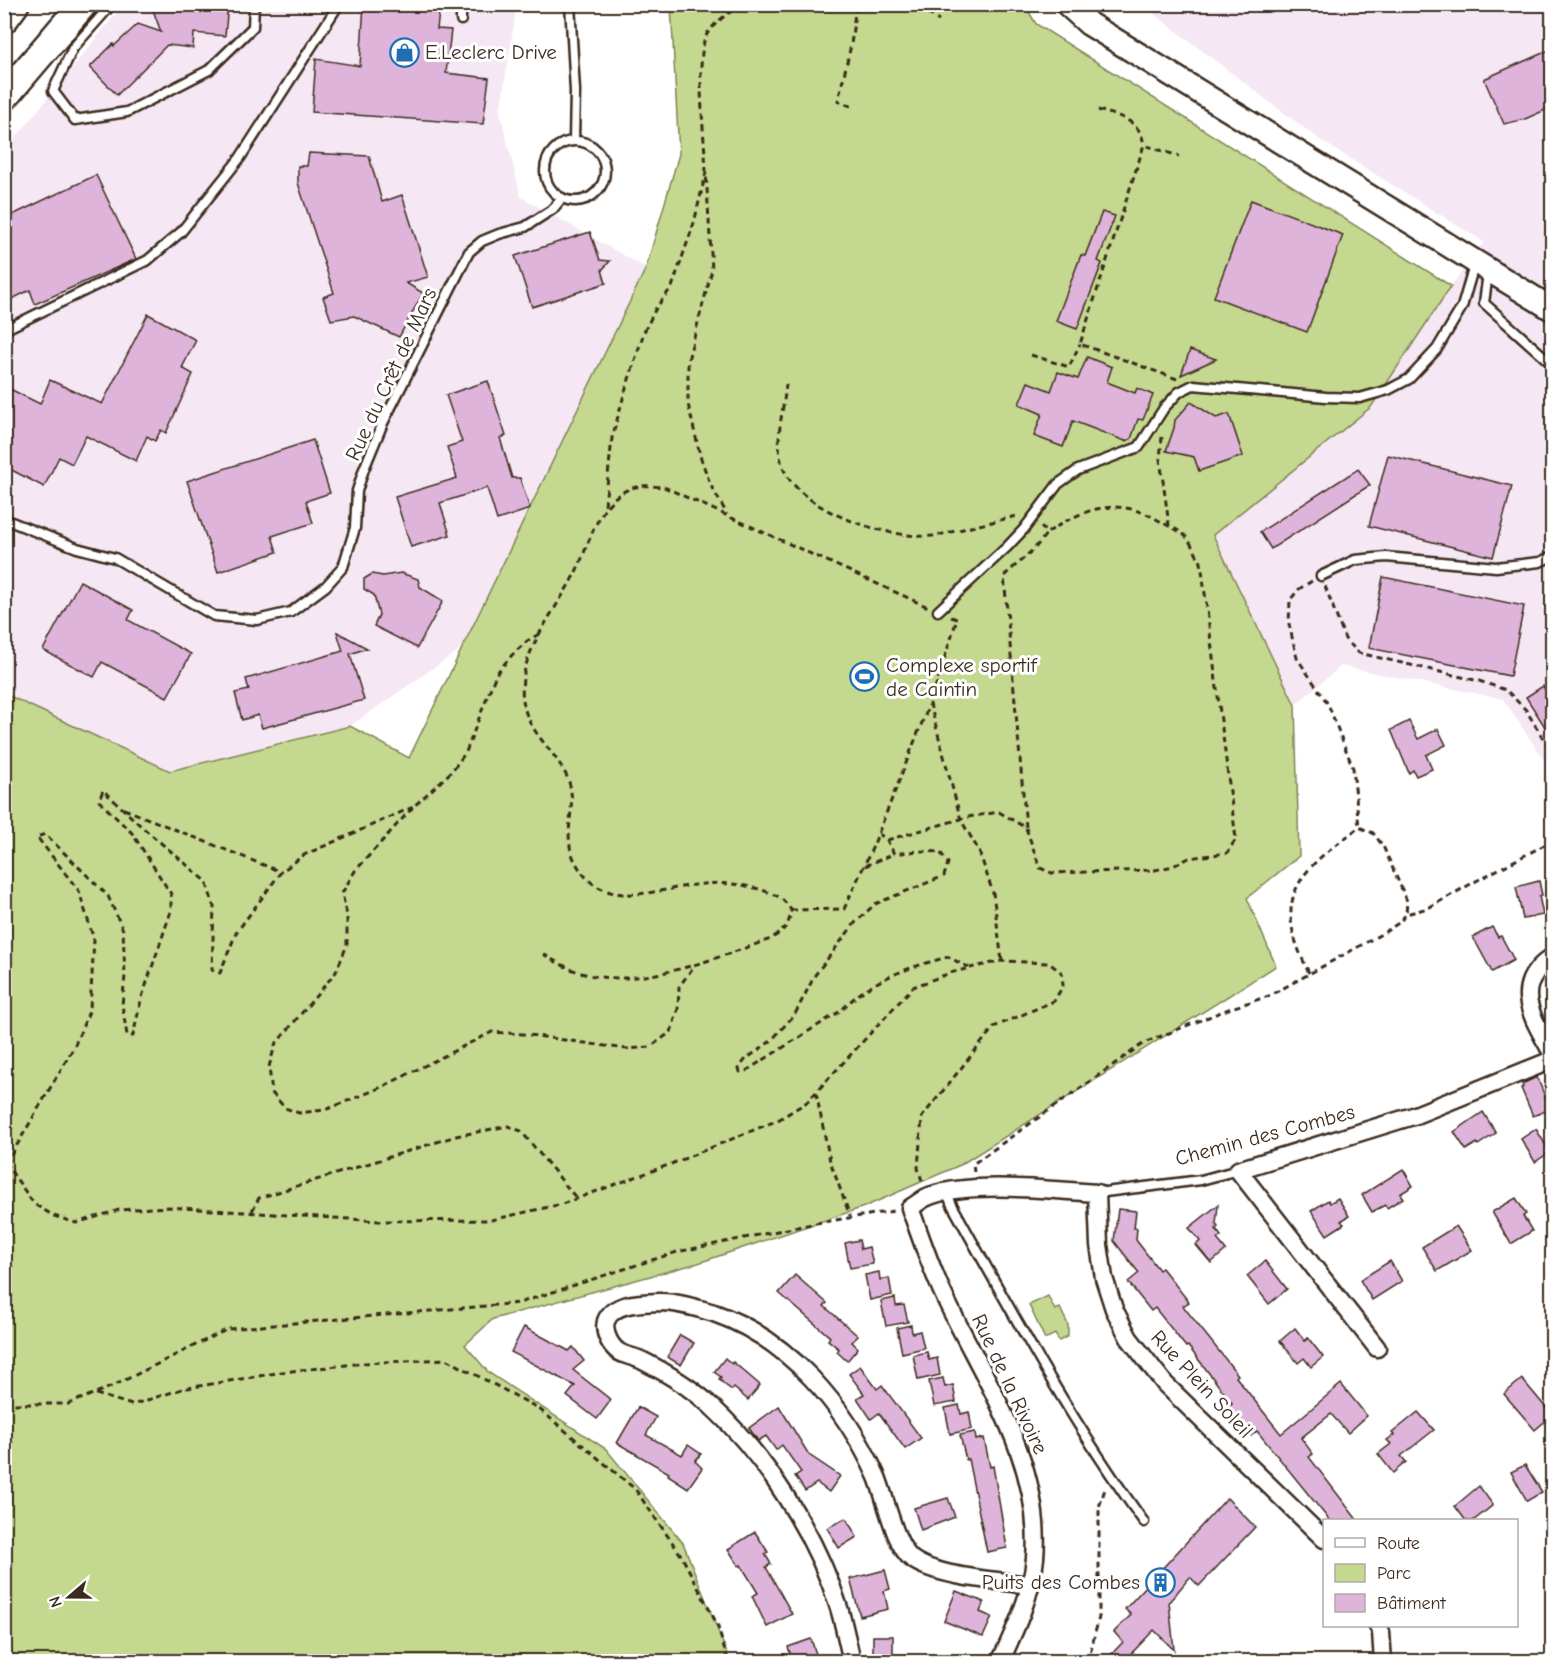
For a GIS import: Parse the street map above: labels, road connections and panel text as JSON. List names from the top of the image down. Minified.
{"streets":{"street":["Chemin des Combes","Rue de la Rivoire","Rue Plein Soleil"],"lane":["Rue du Crêt de Mars"]},"crossings":[["Chemin des Combes","Rue de la Rivoire"],["Chemin des Combes","Rue Plein Soleil"]],"places":{"shop":["E.Leclerc Drive"],"sports":["Complexe sportif de Caintin"],"building":["Puits des Combes"]},"legend":["Route","Parc","Bâtiment"],"north":"left"}
